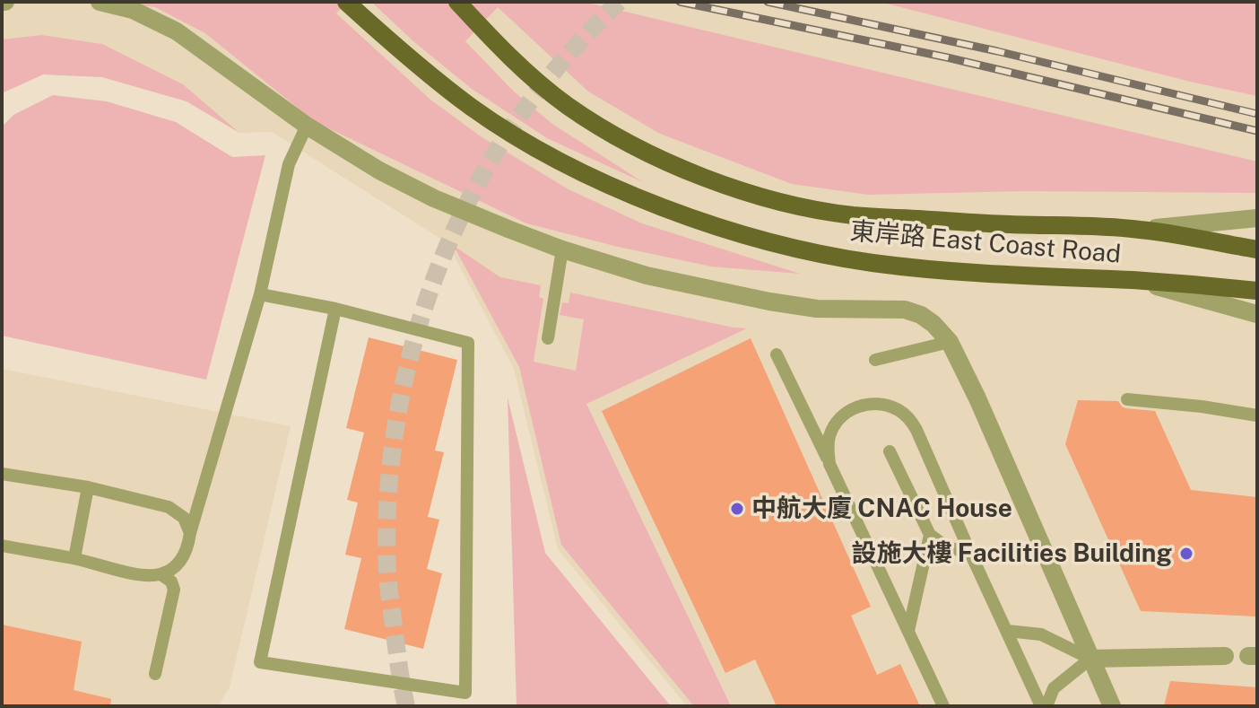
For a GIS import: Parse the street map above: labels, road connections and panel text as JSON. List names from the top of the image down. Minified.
{"streets":{"main road":["東岸路 East Coast Road"]},"places":["中航大廈 CNAC House","設施大樓 Facilities Building"]}
